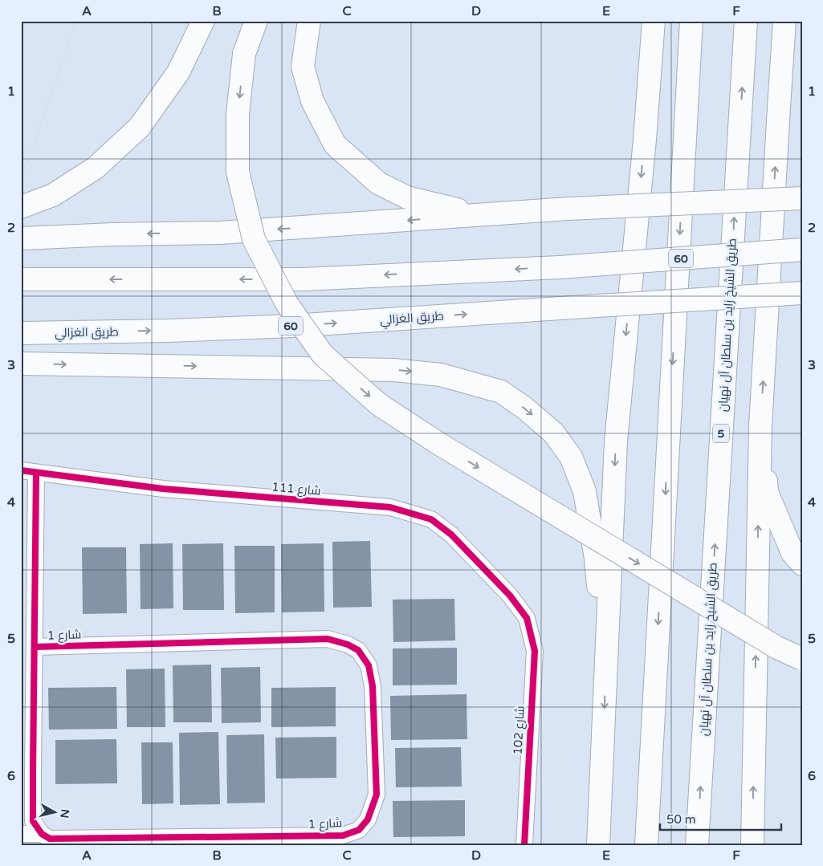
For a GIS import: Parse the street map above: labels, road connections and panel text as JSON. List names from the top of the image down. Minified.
{"streets":{"highway":["60","طريق الغزالي","طريق الشيخ زايد بن سلطان آل نهيان","5"],"street":["شارع 111","شارع 1","شارع 102"]},"crossings":[["شارع 111","شارع 1"],["شارع 111","شارع 102"]],"scale_bar":"50 m","north":"right","grid":{"columns":["A","B","C","D","E","F"],"rows":["1","2","3","4","5","6"]}}
